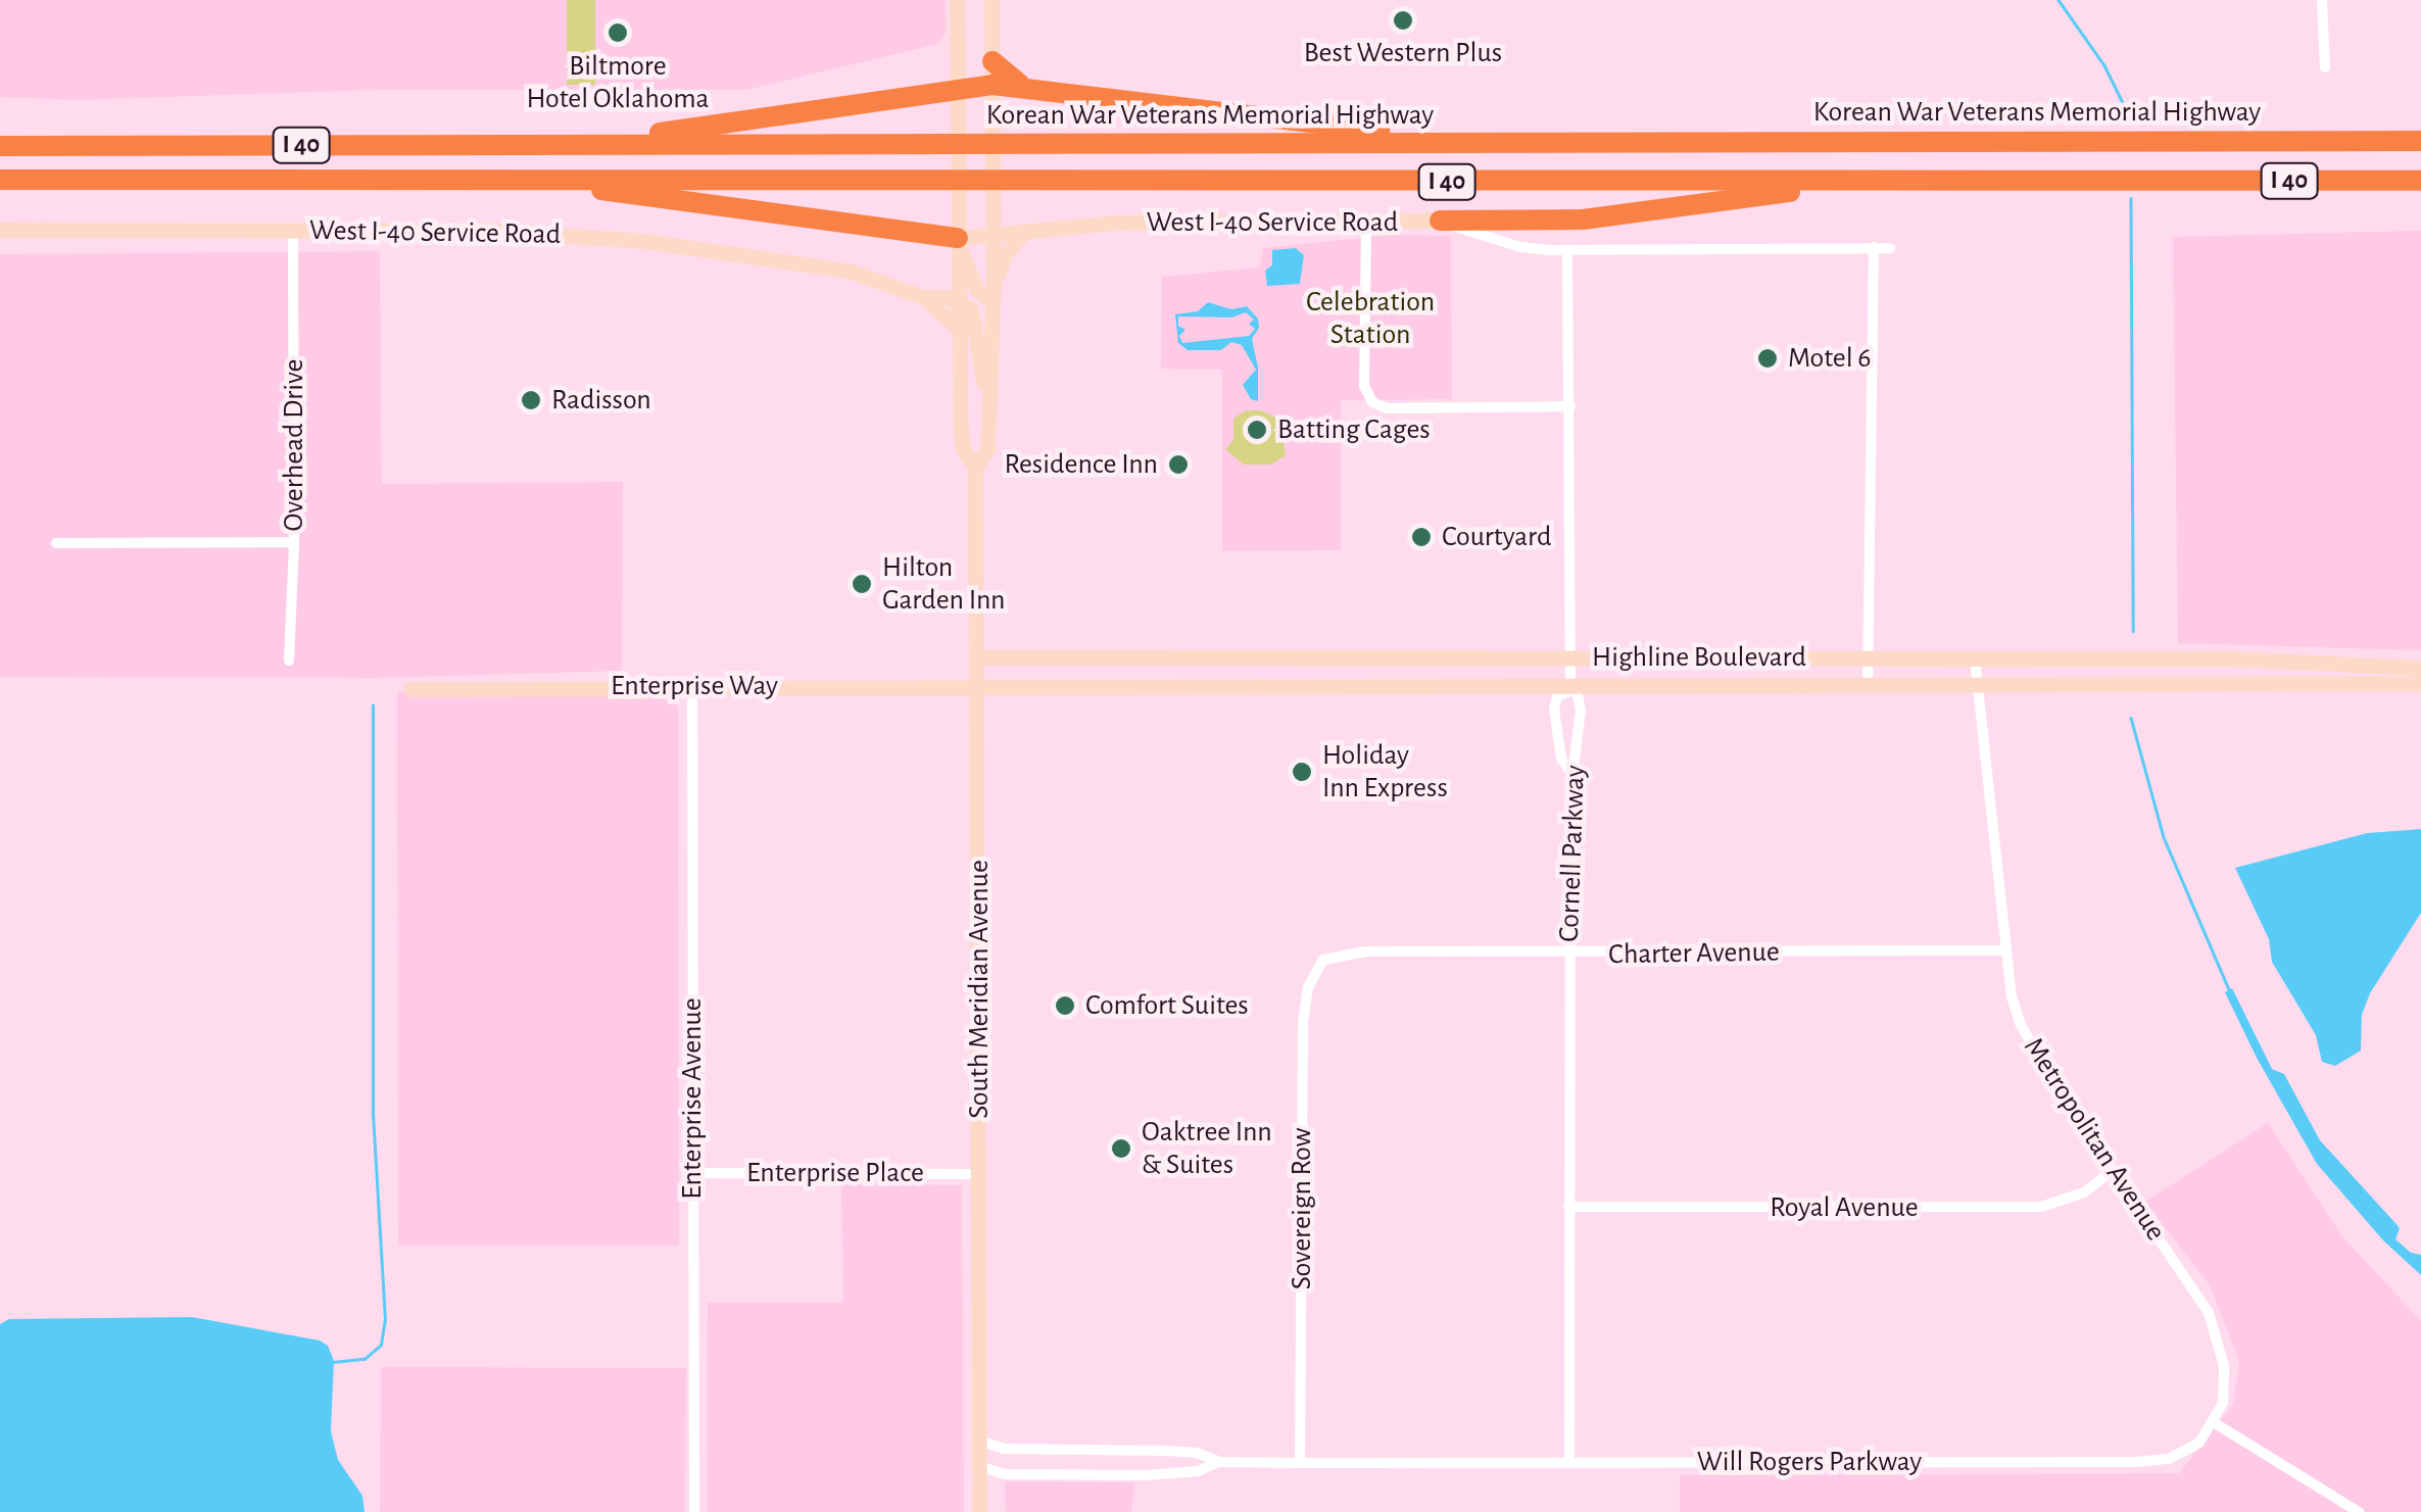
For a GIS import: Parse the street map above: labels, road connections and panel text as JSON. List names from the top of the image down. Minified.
{"streets":{"highway":["Korean War Veterans Memorial Highway","I 40"],"street":["West I-40 Service Road","Overhead Drive","Highline Boulevard","Enterprise Way","Cornell Parkway","Charter Avenue","South Meridian Avenue","Enterprise Avenue","Metropolitan Avenue","Enterprise Place","Royal Avenue","Sovereign Row","Will Rogers Parkway"]},"crossings":[["West I-40 Service Road","Overhead Drive"],["West I-40 Service Road","Cornell Parkway"],["West I-40 Service Road","South Meridian Avenue"],["Highline Boulevard","Enterprise Way"],["Highline Boulevard","Cornell Parkway"],["Highline Boulevard","South Meridian Avenue"],["Highline Boulevard","Metropolitan Avenue"],["Enterprise Way","South Meridian Avenue"],["Enterprise Way","Enterprise Avenue"],["Cornell Parkway","Charter Avenue"],["Cornell Parkway","Royal Avenue"],["Cornell Parkway","Will Rogers Parkway"],["Charter Avenue","Metropolitan Avenue"],["Charter Avenue","Sovereign Row"],["South Meridian Avenue","Enterprise Place"],["South Meridian Avenue","Will Rogers Parkway"],["Enterprise Avenue","Enterprise Place"],["Metropolitan Avenue","Royal Avenue"],["Metropolitan Avenue","Will Rogers Parkway"],["Sovereign Row","Will Rogers Parkway"]],"parks":["Celebration Station"],"places":["Best Western Plus","Biltmore Hotel Oklahoma","Motel 6","Radisson","Batting Cages","Residence Inn","Courtyard","Hilton Garden Inn","Holiday Inn Express","Comfort Suites","Oaktree Inn & Suites"]}
